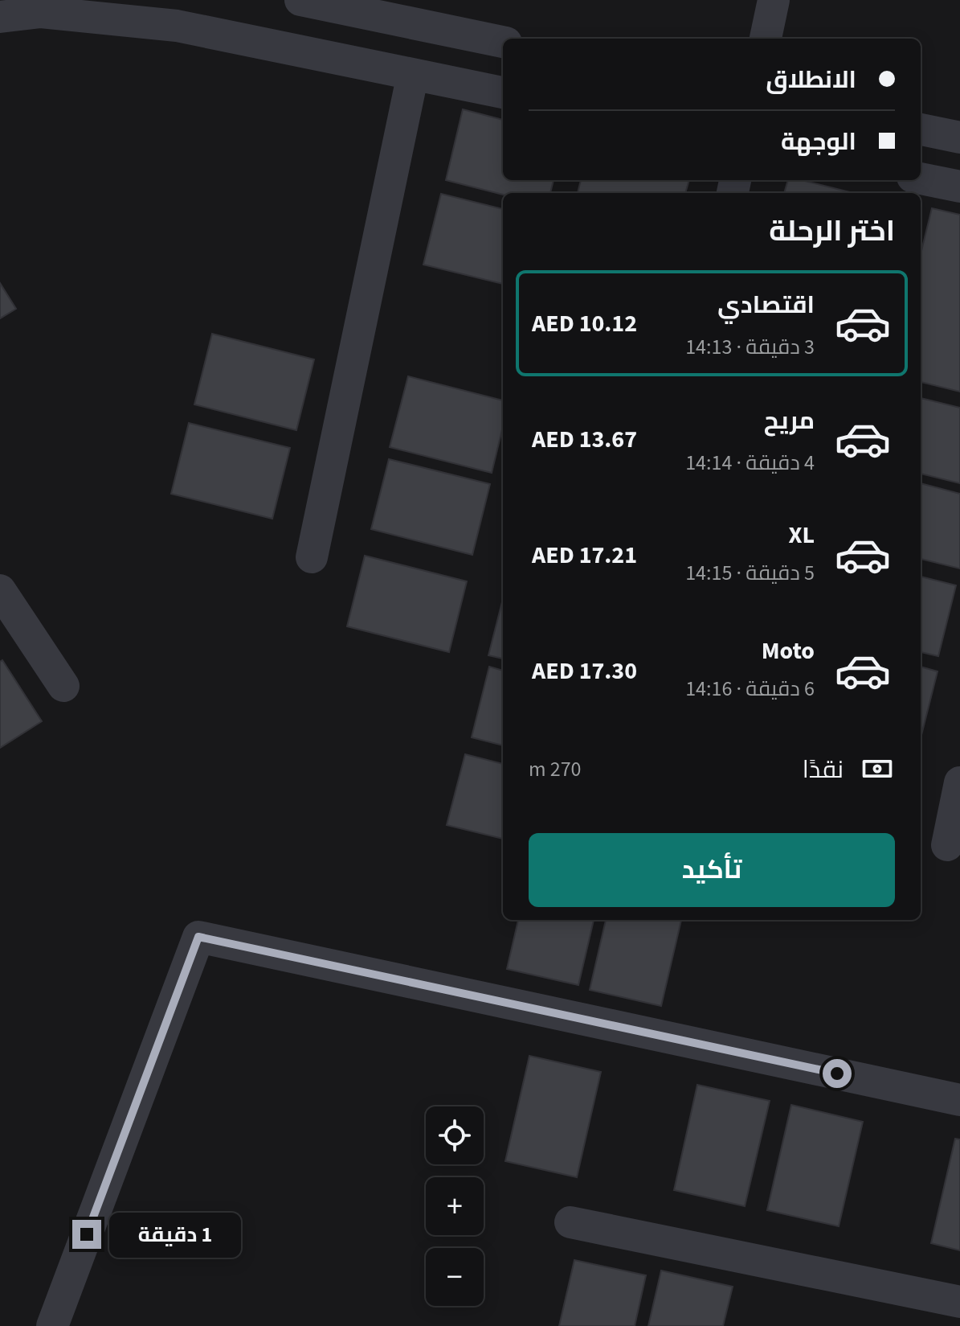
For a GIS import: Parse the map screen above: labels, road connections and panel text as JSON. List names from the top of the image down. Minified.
{"page":{"banner":["الانطلاق","الوجهة"],"heading":"اختر الرحلة","list":[{"name":"اقتصادي","note":"3 دقيقة · 14:13","value":"AED 10.12"},{"name":"مريح","note":"4 دقيقة · 14:14","value":"AED 13.67"},{"name":"XL","note":"5 دقيقة · 14:15","value":"AED 17.21"},{"name":"Moto","note":"6 دقيقة · 14:16","value":"AED 17.30"}],"pay":["نقدًا","270 m"],"buttons":"تأكيد","map_buttons":["+","−"],"bubble":"1 دقيقة"}}
